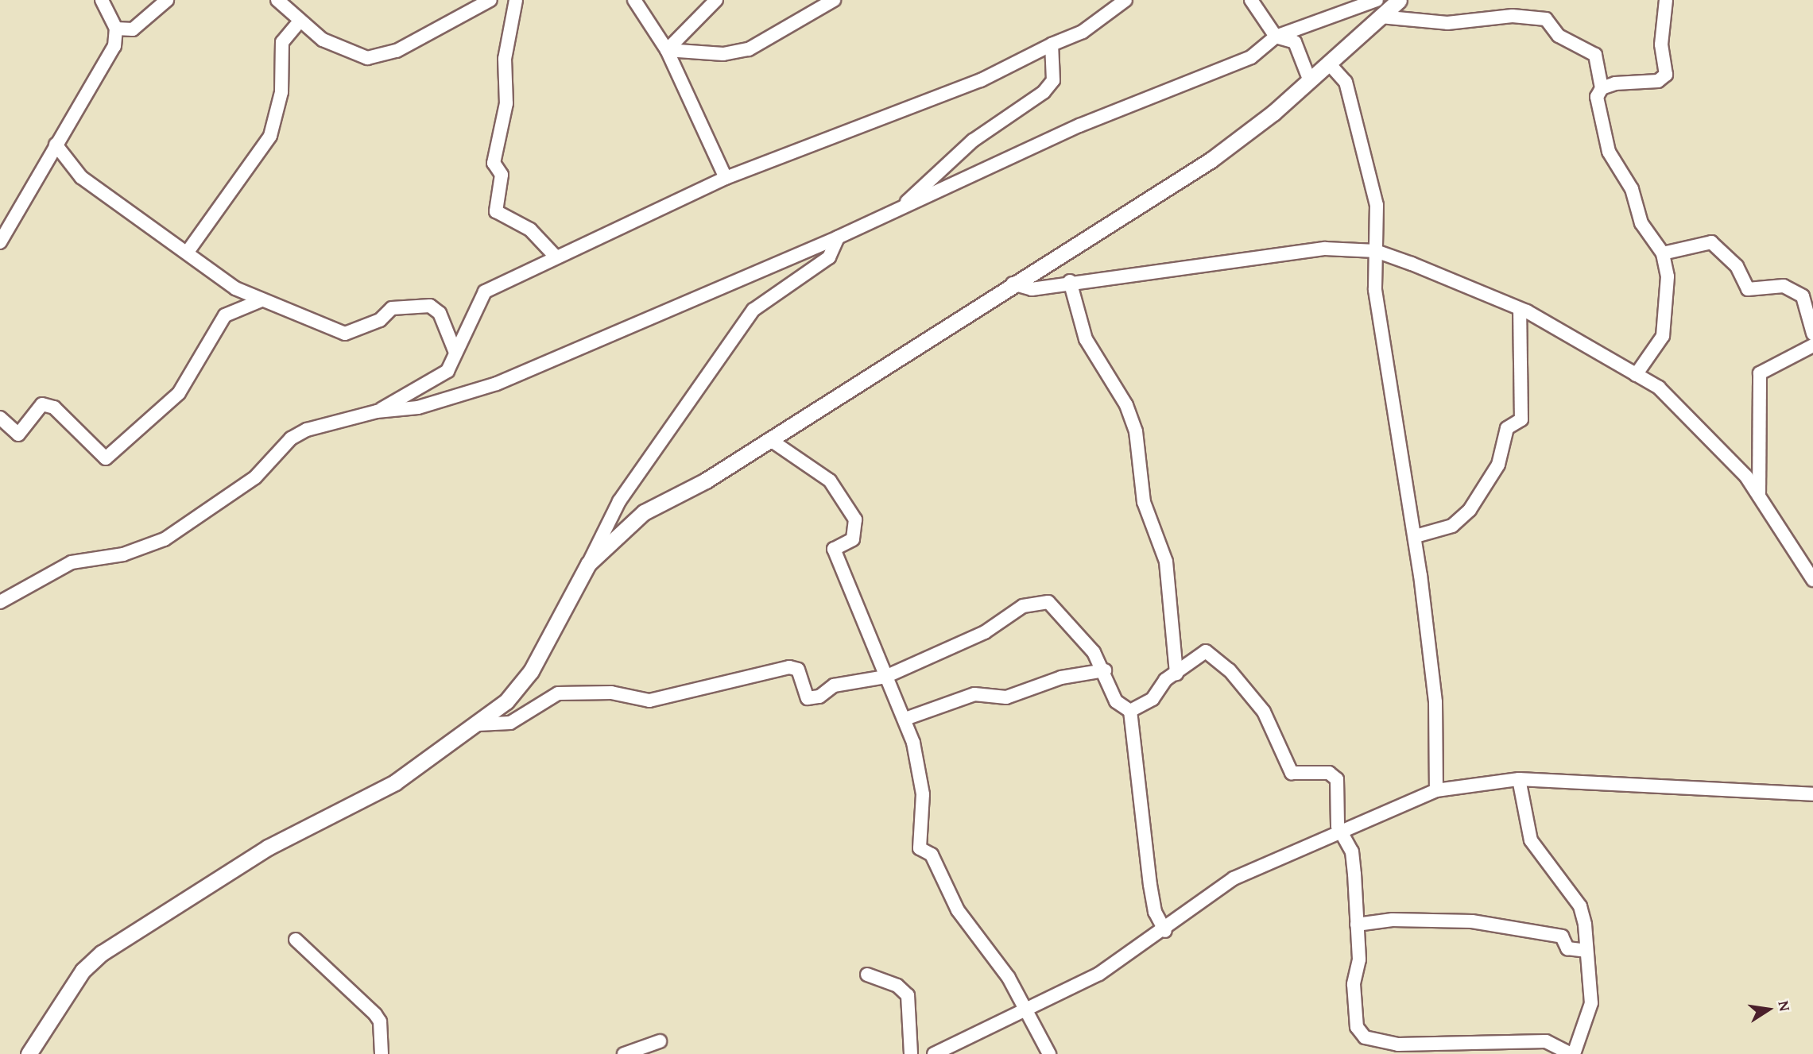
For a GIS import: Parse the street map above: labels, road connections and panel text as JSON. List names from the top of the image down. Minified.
{"north":"right"}
